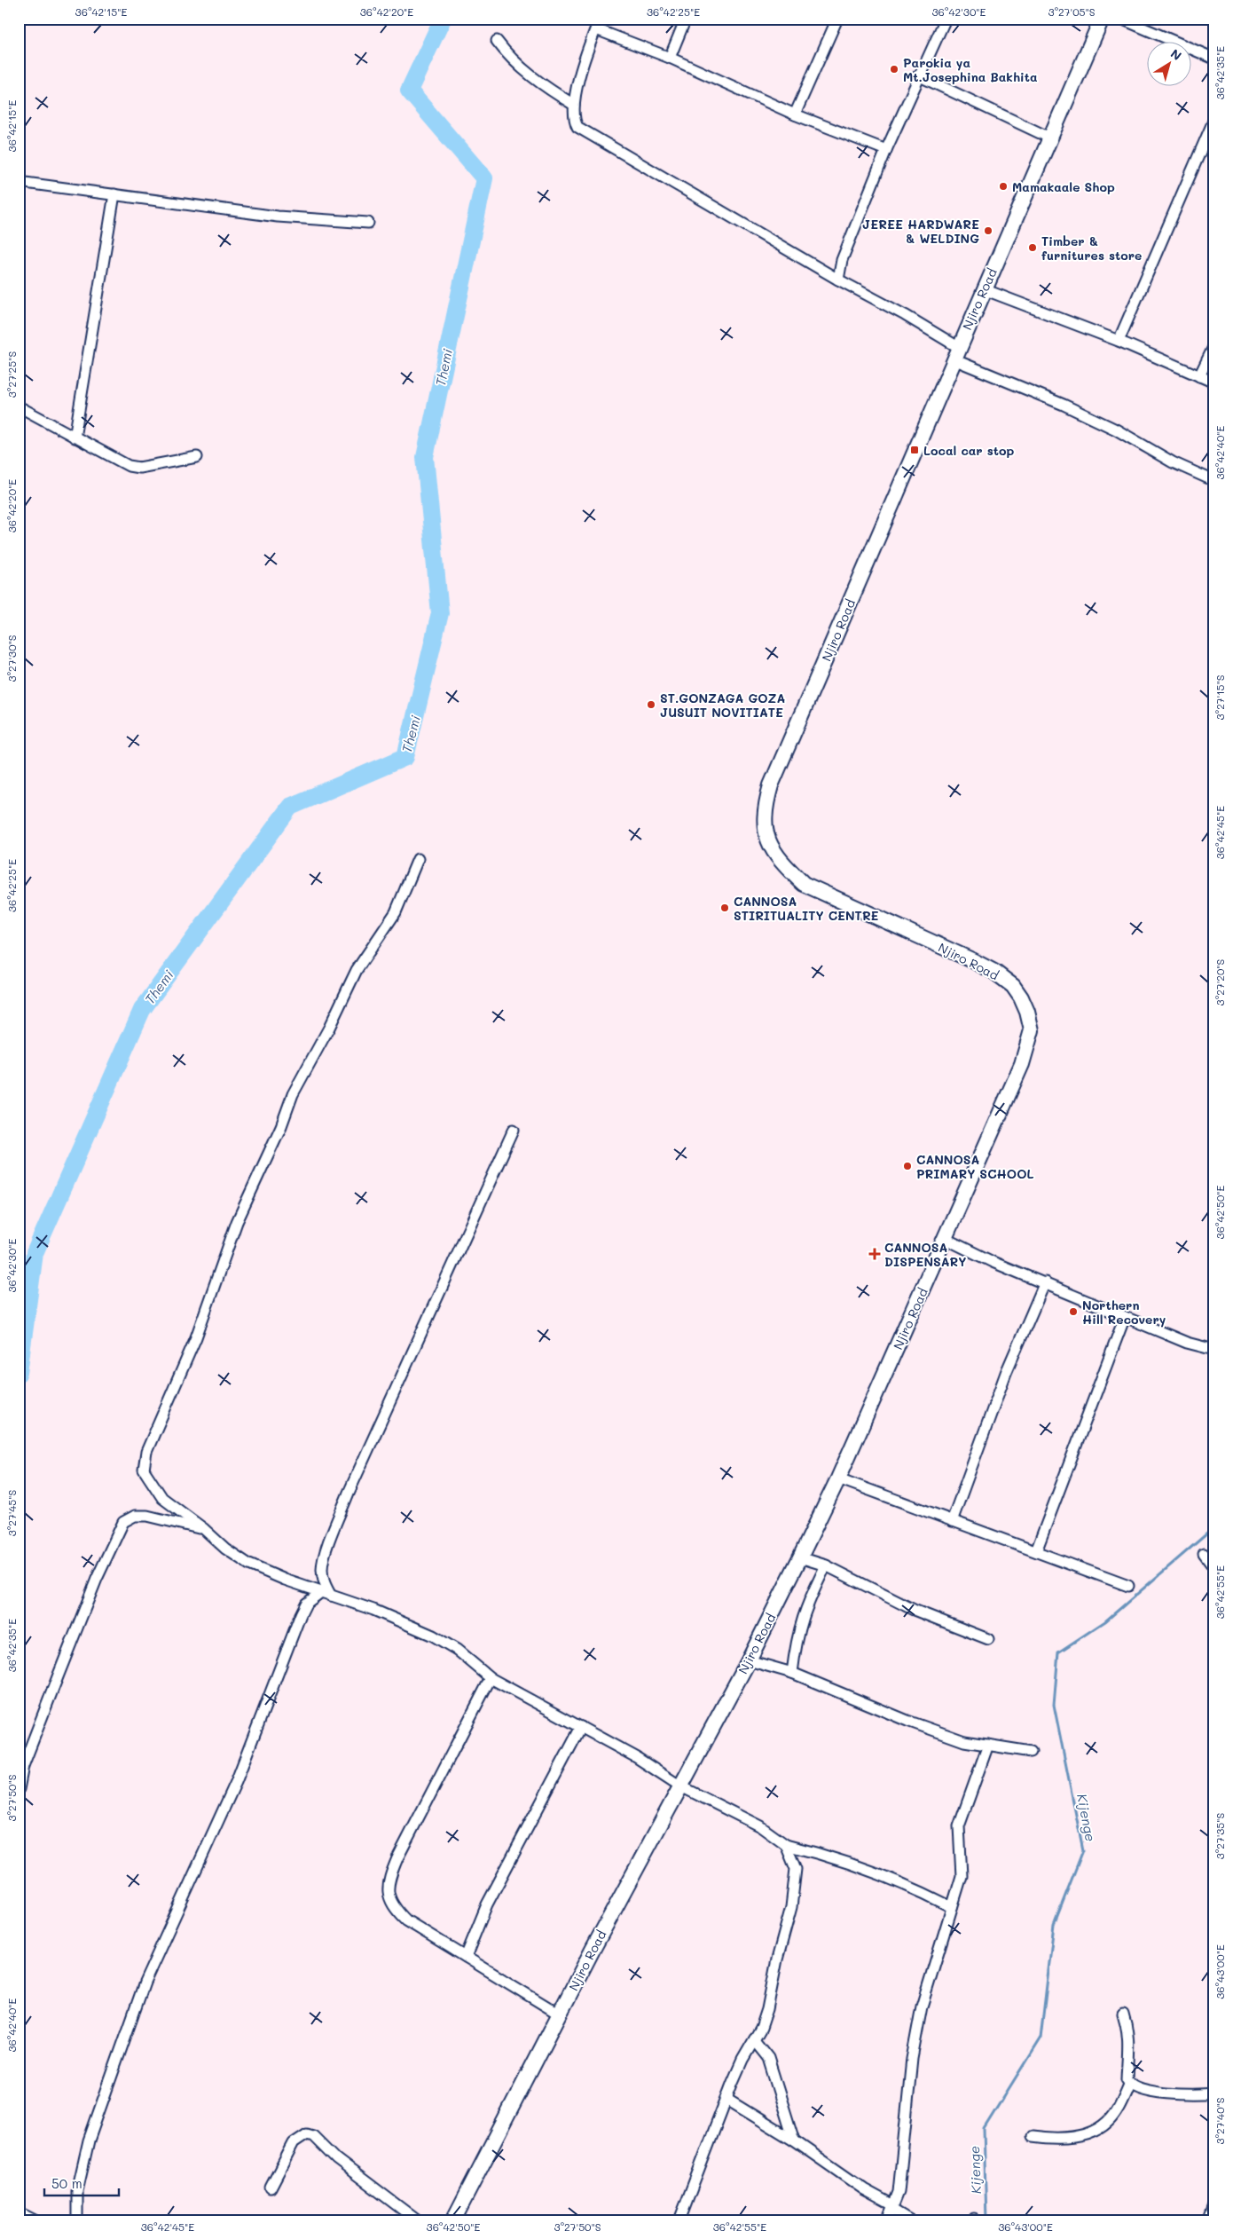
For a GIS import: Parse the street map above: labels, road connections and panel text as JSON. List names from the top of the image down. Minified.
{"streets":{"street":["Njiro Road"]},"water":["Themi","Kijenge"],"places":{"other":["Parokia ya Mt.Josephina Bakhita","Mamakaale Shop","JEREE HARDWARE & WELDING","Timber & furnitures store","ST.GONZAGA GOZA JUSUIT NOVITIATE","CANNOSA STIRITUALITY CENTRE","CANNOSA PRIMARY SCHOOL","Northern Hill Recovery"],"transit":["Local car stop"],"health":["CANNOSA DISPENSARY"]},"scale_bar":"50 m","north":"top right","coordinates":["36°42'15\"E","36°42'20\"E","36°42'25\"E","36°42'30\"E","3°27'05\"S","36°42'35\"E","3°27'25\"S","36°42'40\"E","3°27'30\"S","3°27'15\"S","36°42'45\"E","3°27'20\"S","36°42'50\"E","3°27'45\"S","36°42'55\"E","3°27'50\"S","3°27'35\"S","36°43'00\"E","3°27'40\"S"]}
